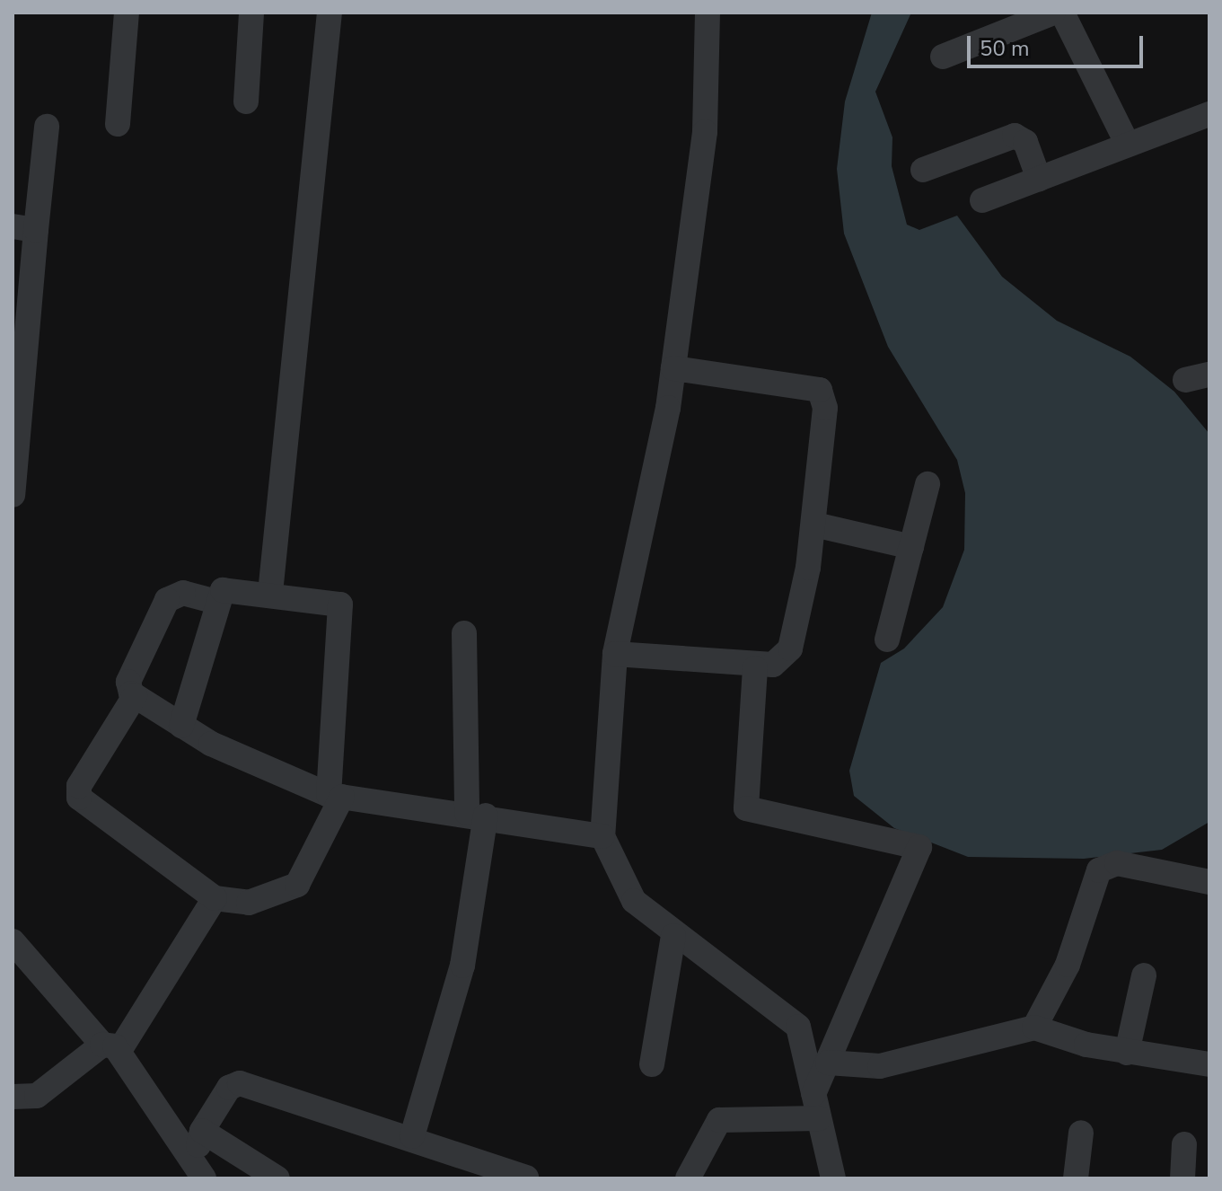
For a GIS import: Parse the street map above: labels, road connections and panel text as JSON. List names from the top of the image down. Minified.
{"scale_bar":"50 m"}
